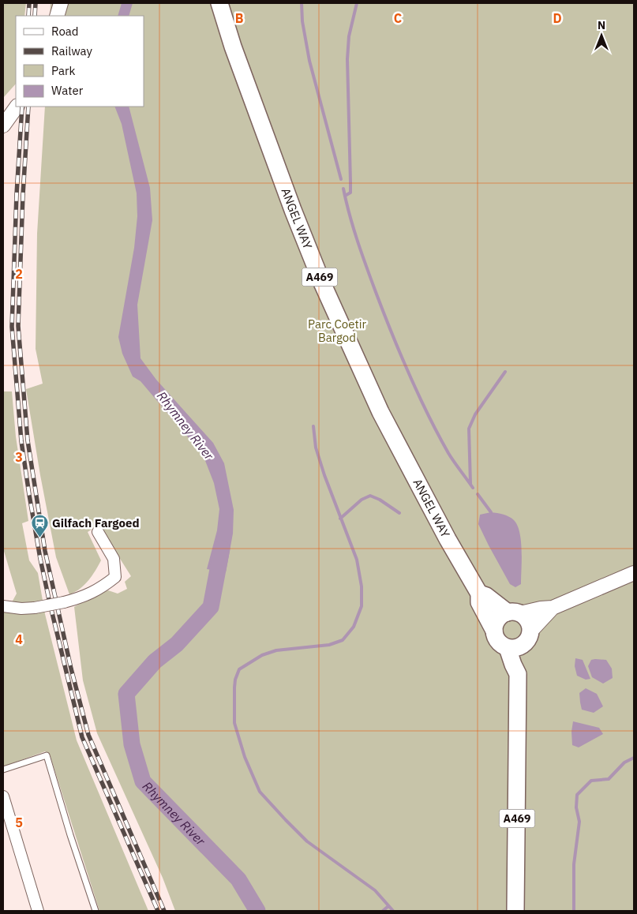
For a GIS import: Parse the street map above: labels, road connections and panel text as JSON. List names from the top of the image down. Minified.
{"streets":{"main road":["ANGEL WAY","A469"]},"crossings":[["ANGEL WAY","A469"]],"water":["Rhymney River"],"parks":["Parc Coetir Bargod"],"places":{"station":["Gilfach Fargoed"]},"legend":["Road","Railway","Park","Water"],"north":"top","grid":{"columns":["B","C","D"],"rows":["2","3","4","5"]}}
